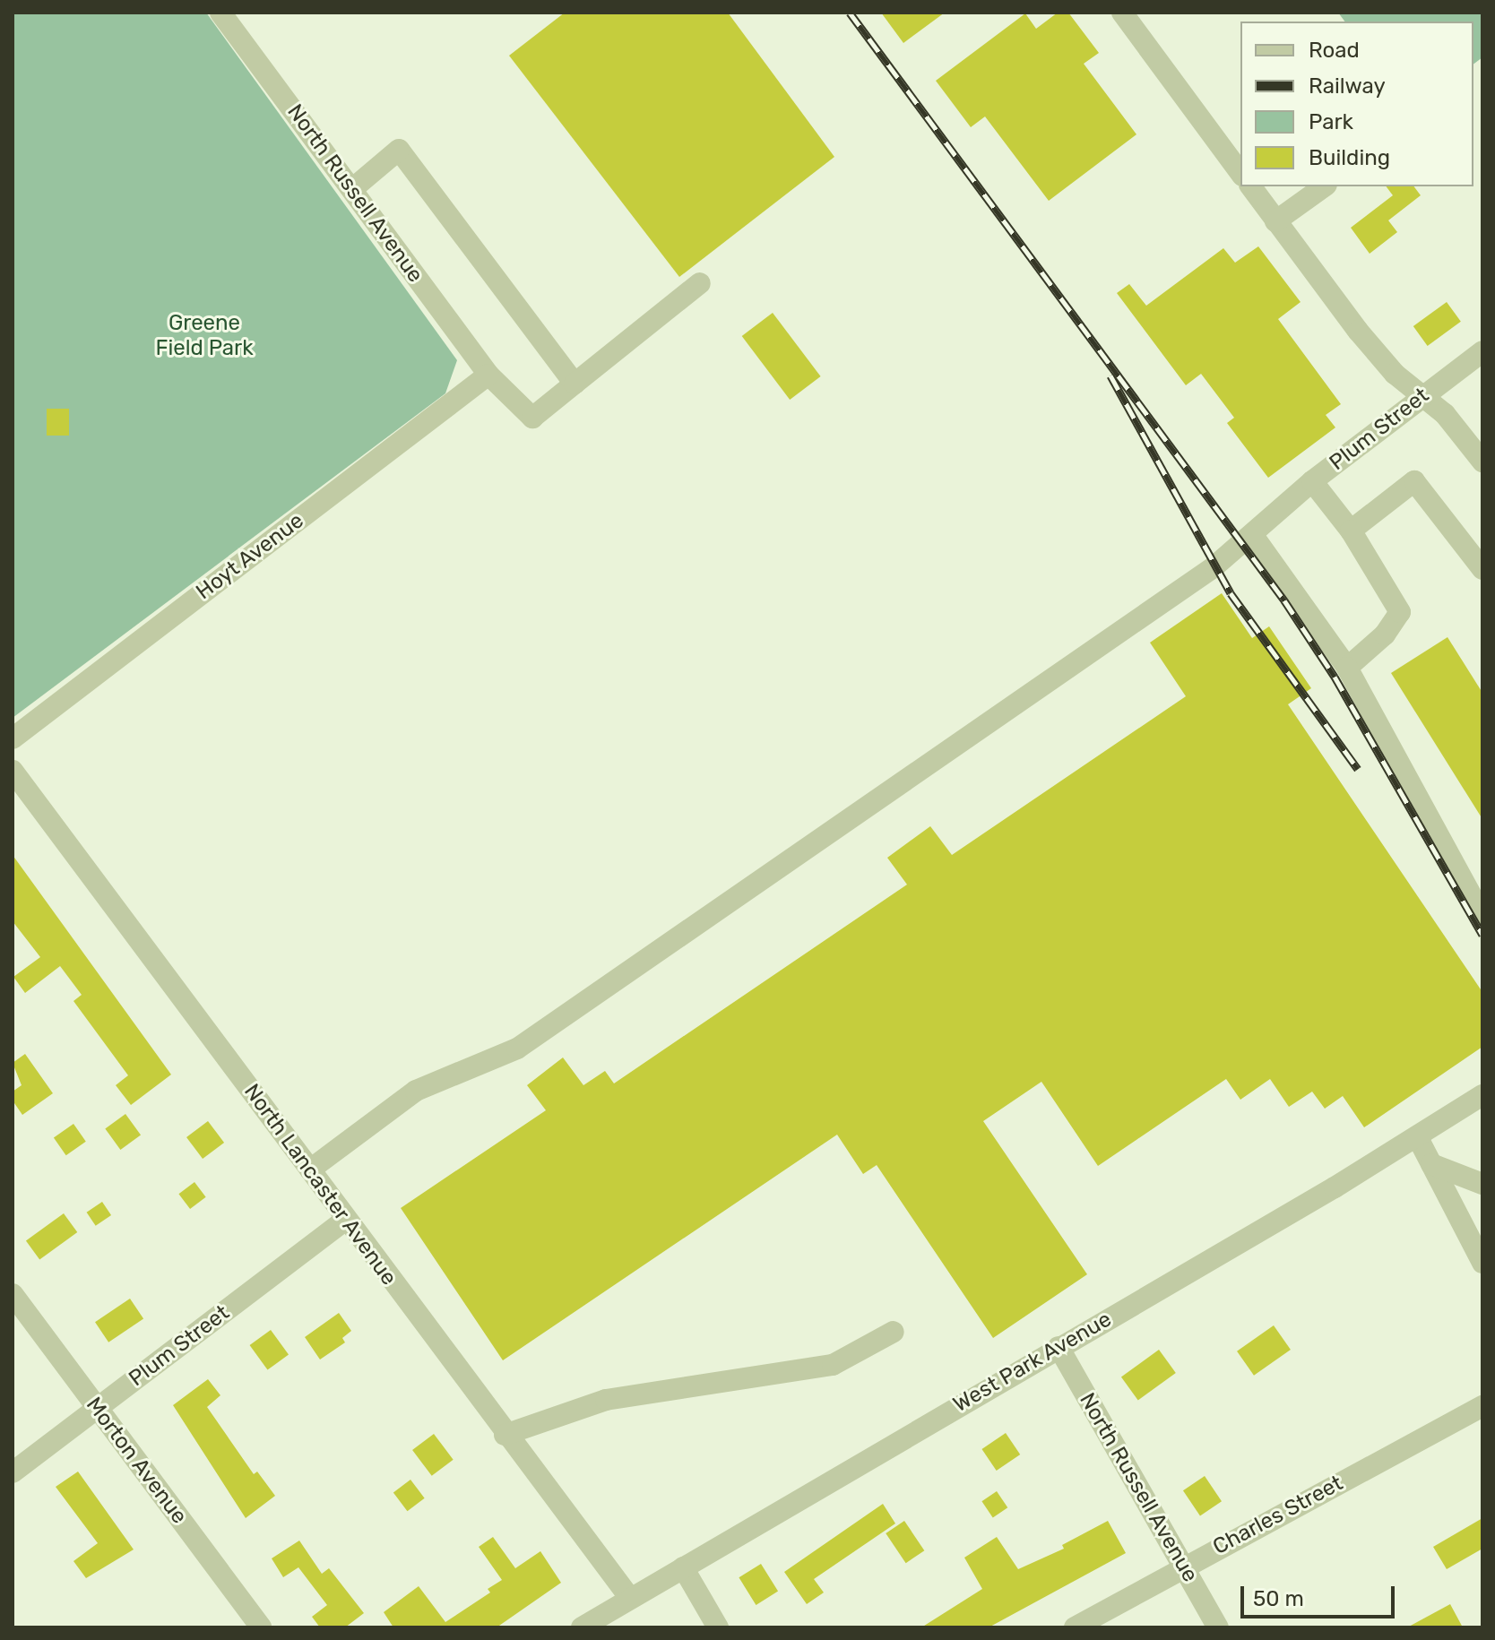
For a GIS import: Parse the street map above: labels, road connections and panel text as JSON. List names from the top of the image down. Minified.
{"streets":{"street":["North Russell Avenue","Plum Street","Hoyt Avenue","North Lancaster Avenue","West Park Avenue","Morton Avenue","Charles Street"]},"crossings":[["North Russell Avenue","Hoyt Avenue"],["North Russell Avenue","West Park Avenue"],["North Russell Avenue","Charles Street"],["Plum Street","North Lancaster Avenue"],["Plum Street","Morton Avenue"],["North Lancaster Avenue","West Park Avenue"]],"parks":["Greene Field Park"],"legend":["Road","Railway","Park","Building"],"scale_bar":"50 m"}
